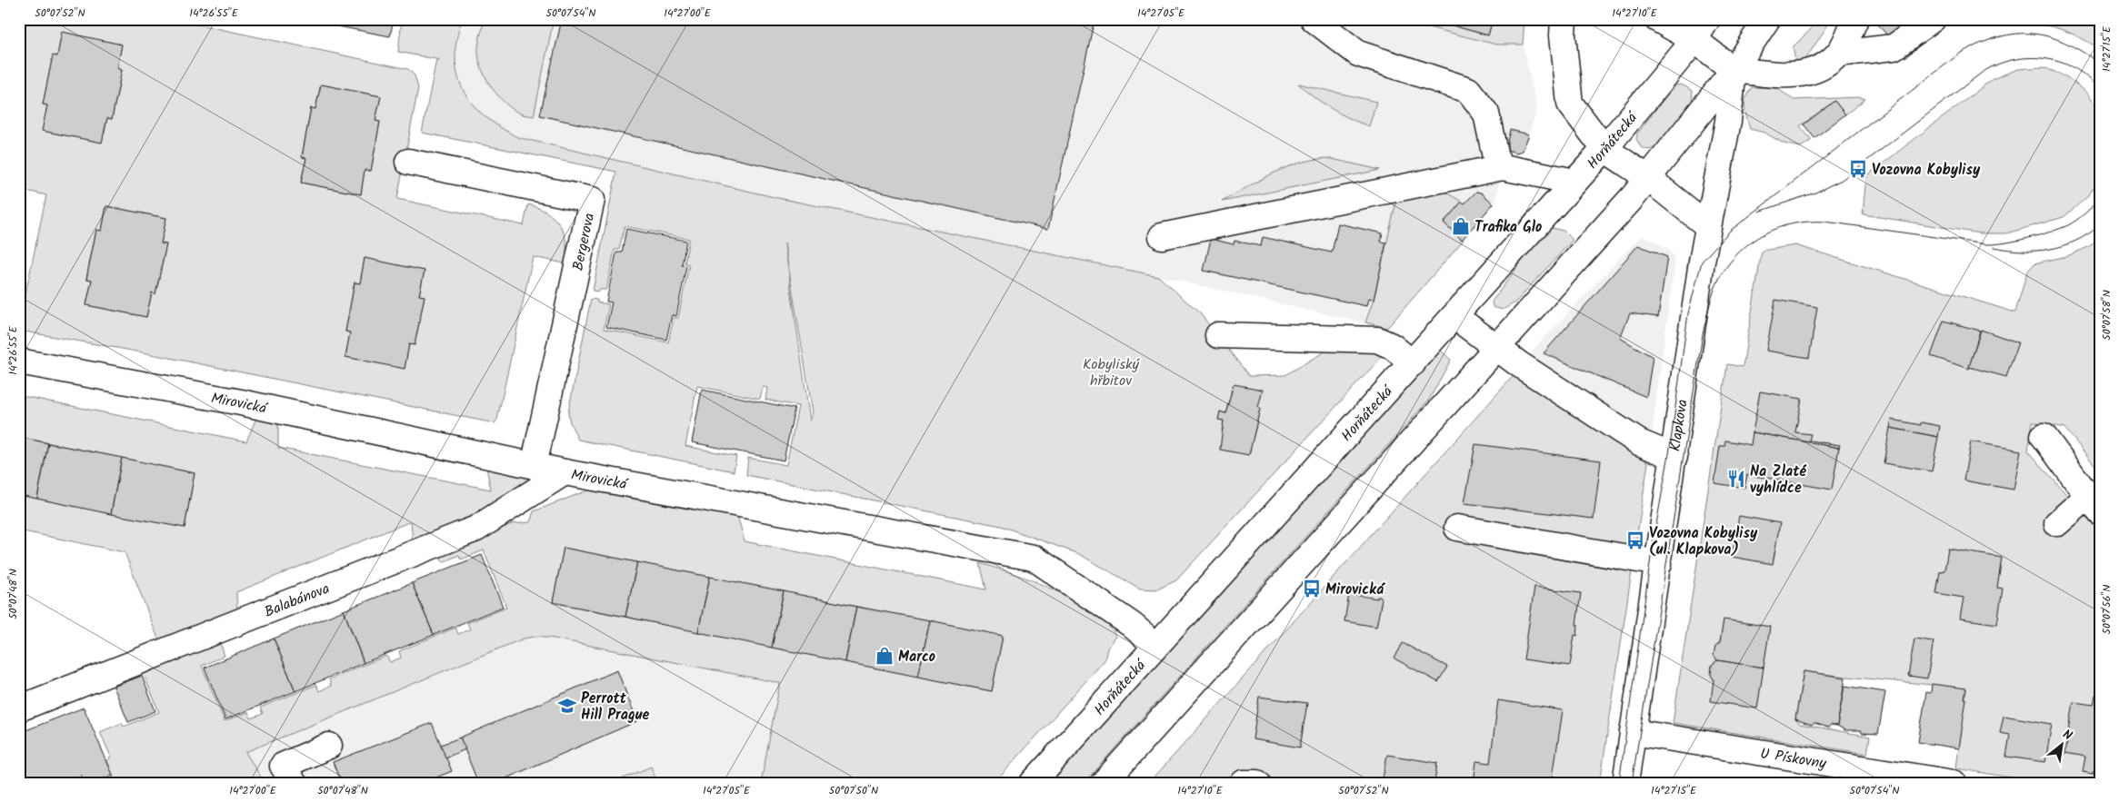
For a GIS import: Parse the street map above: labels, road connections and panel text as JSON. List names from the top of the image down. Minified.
{"streets":{"street":["Horňátecká","Bergerova","Mirovická","Klapkova","Balabánova","U Pískovny"]},"crossings":[["Horňátecká","Mirovická"],["Bergerova","Mirovická"],["Mirovická","Balabánova"],["Klapkova","U Pískovny"]],"parks":["Kobyliský hřbitov"],"places":{"bus stop":["Vozovna Kobylisy","Vozovna Kobylisy (ul. Klapkova)","Mirovická"],"shop":["Trafika Glo","Marco"],"restaurant":["Na Zlaté vyhlídce"],"school or university":["Perrott Hill Prague"]},"north":"top right","coordinates":["50°07'52\"N","14°26'55\"E","50°07'54\"N","14°27'00\"E","14°27'05\"E","14°27'10\"E","14°27'15\"E","50°07'58\"N","50°07'48\"N","50°07'56\"N","50°07'50\"N"]}
